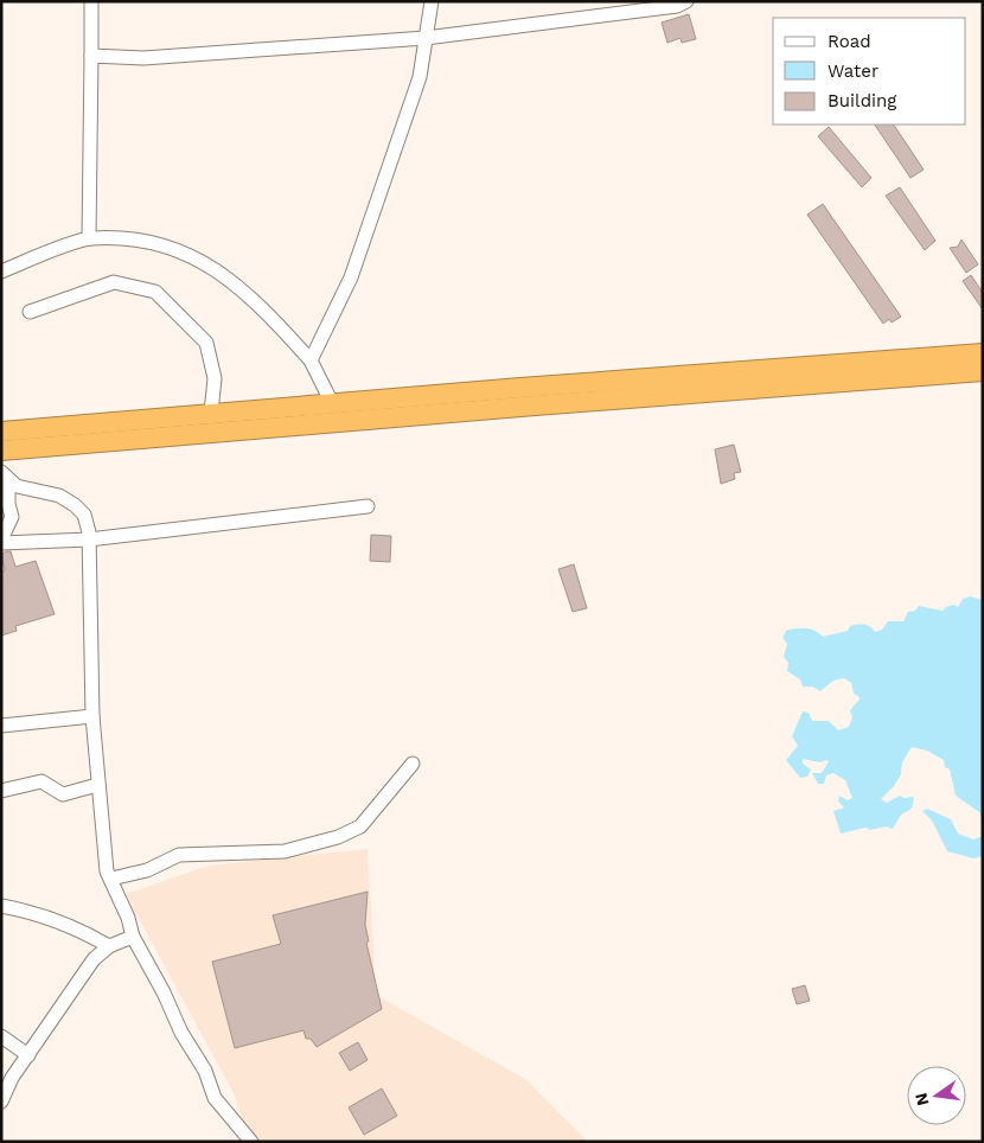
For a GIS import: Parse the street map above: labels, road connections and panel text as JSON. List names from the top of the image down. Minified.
{"legend":["Road","Water","Building"],"north":"left"}
